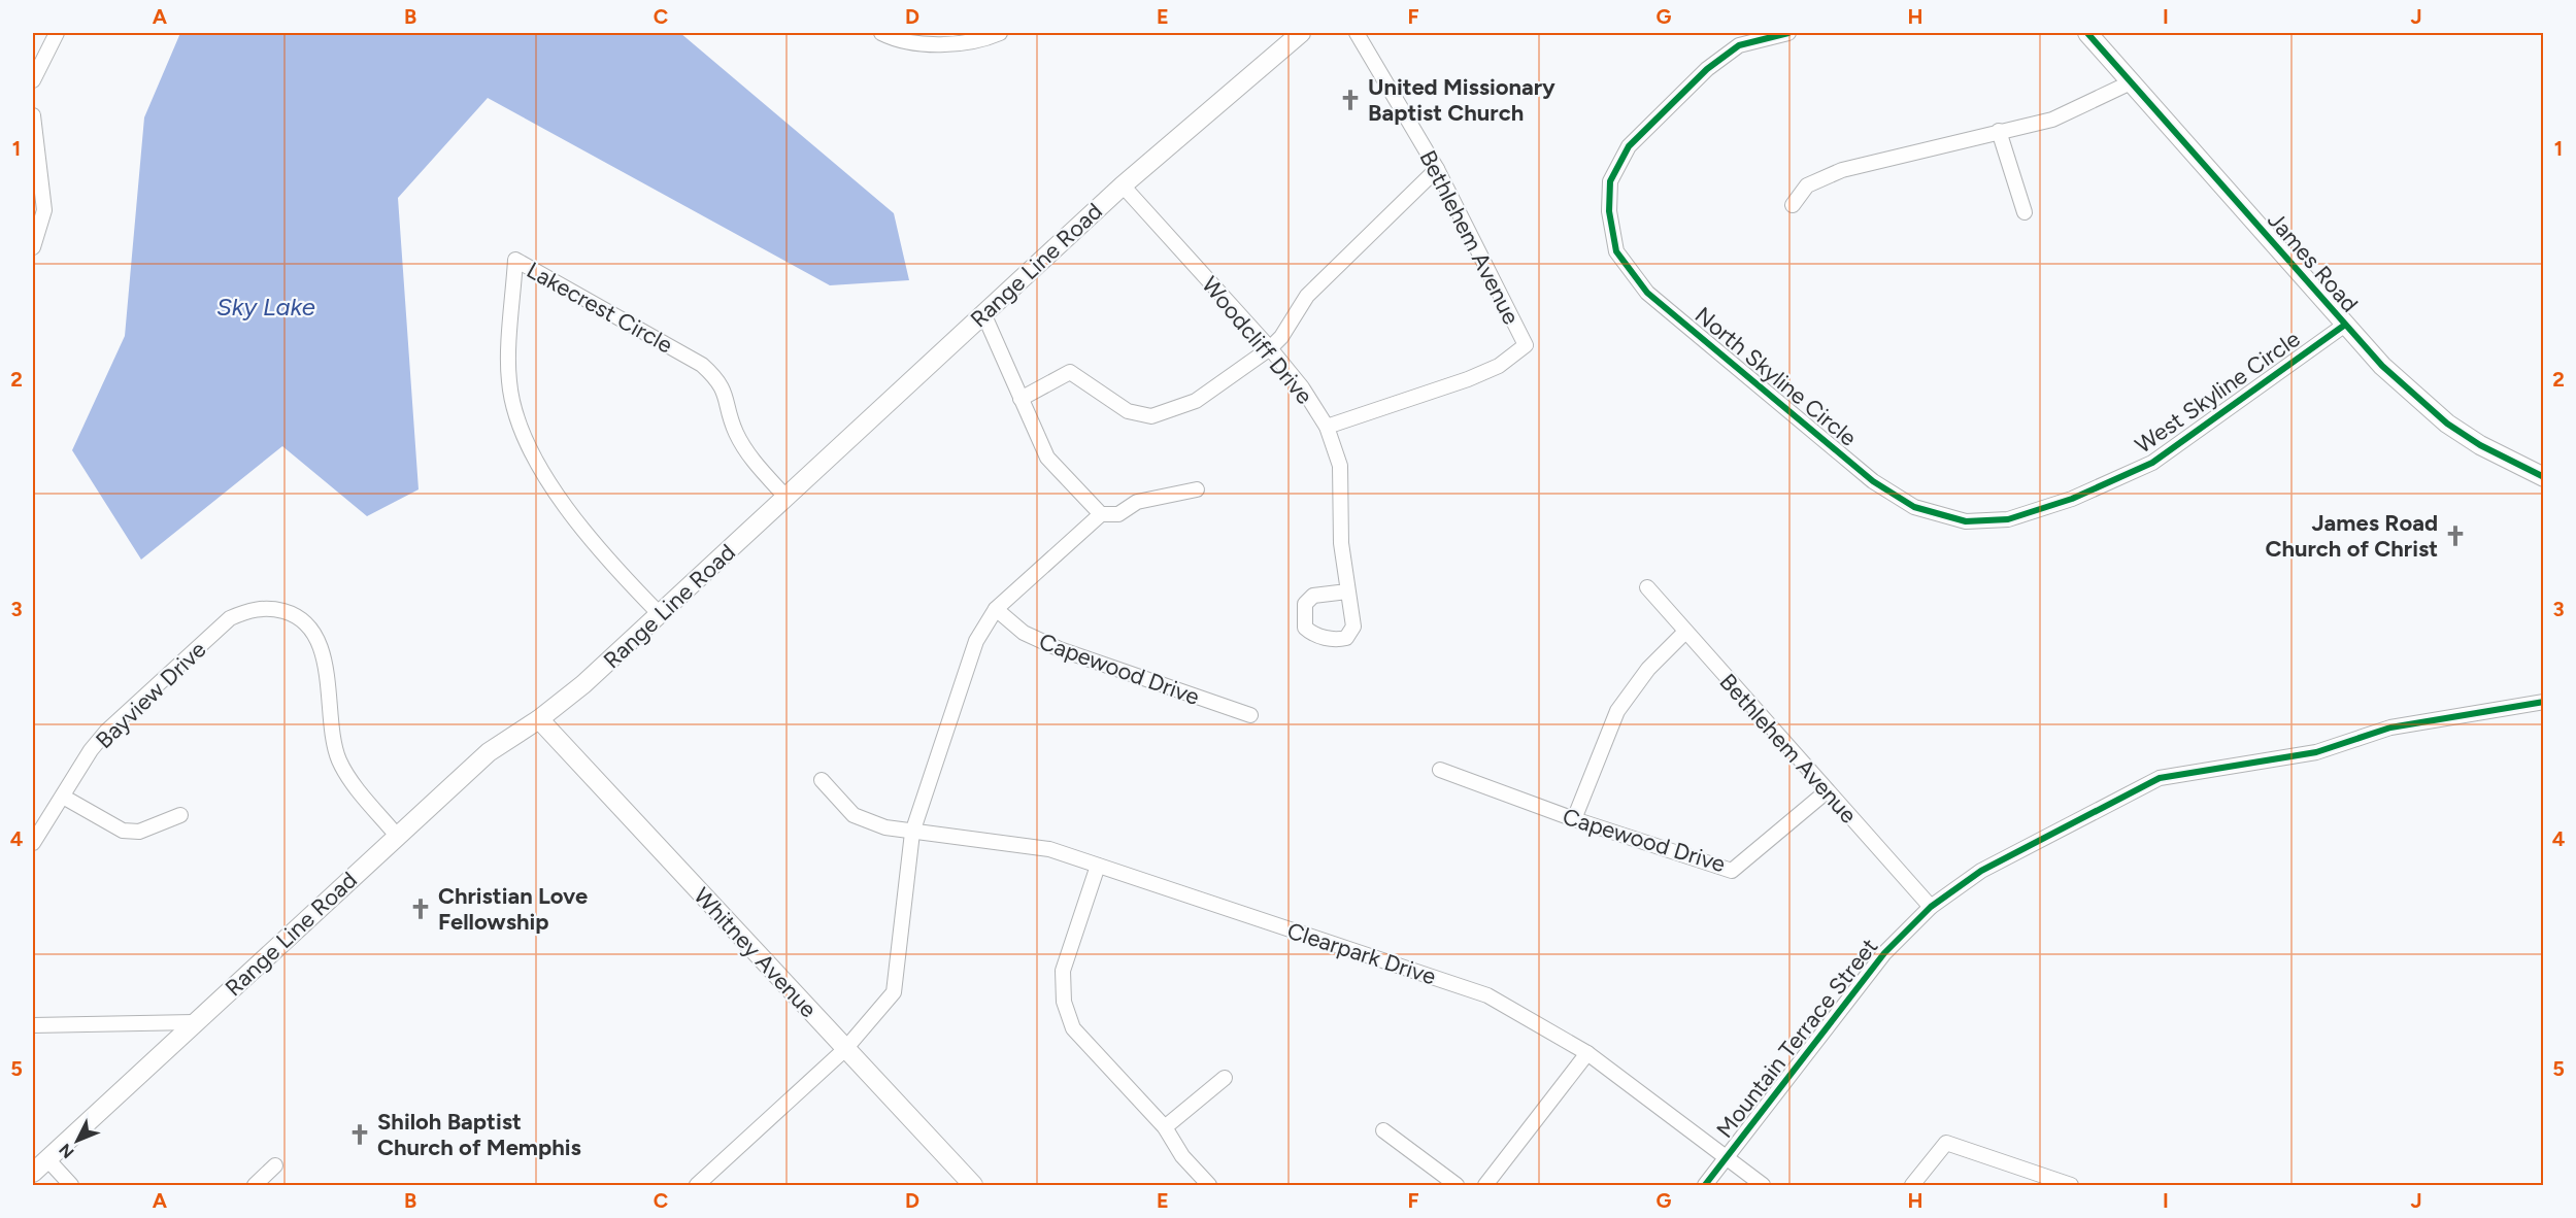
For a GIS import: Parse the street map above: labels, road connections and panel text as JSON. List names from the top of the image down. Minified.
{"streets":{"main road":["James Road","Range Line Road","Whitney Avenue"],"street":["Bethlehem Avenue","Lakecrest Circle","Woodcliff Drive","North Skyline Circle","West Skyline Circle","Capewood Drive","Bayview Drive","Clearpark Drive","Mountain Terrace Street"]},"crossings":[["Bethlehem Avenue","Woodcliff Drive"],["Bethlehem Avenue","Capewood Drive"],["Bethlehem Avenue","Mountain Terrace Street"],["James Road","West Skyline Circle"],["Range Line Road","Lakecrest Circle"],["Range Line Road","Woodcliff Drive"],["Range Line Road","Bayview Drive"],["Range Line Road","Whitney Avenue"],["North Skyline Circle","West Skyline Circle"],["Clearpark Drive","Mountain Terrace Street"]],"water":["Sky Lake"],"places":{"church":["United Missionary Baptist Church","James Road Church of Christ","Christian Love Fellowship","Shiloh Baptist Church of Memphis"]},"north":"bottom left","grid":{"columns":["A","B","C","D","E","F","G","H","I","J"],"rows":["1","2","3","4","5"]}}
